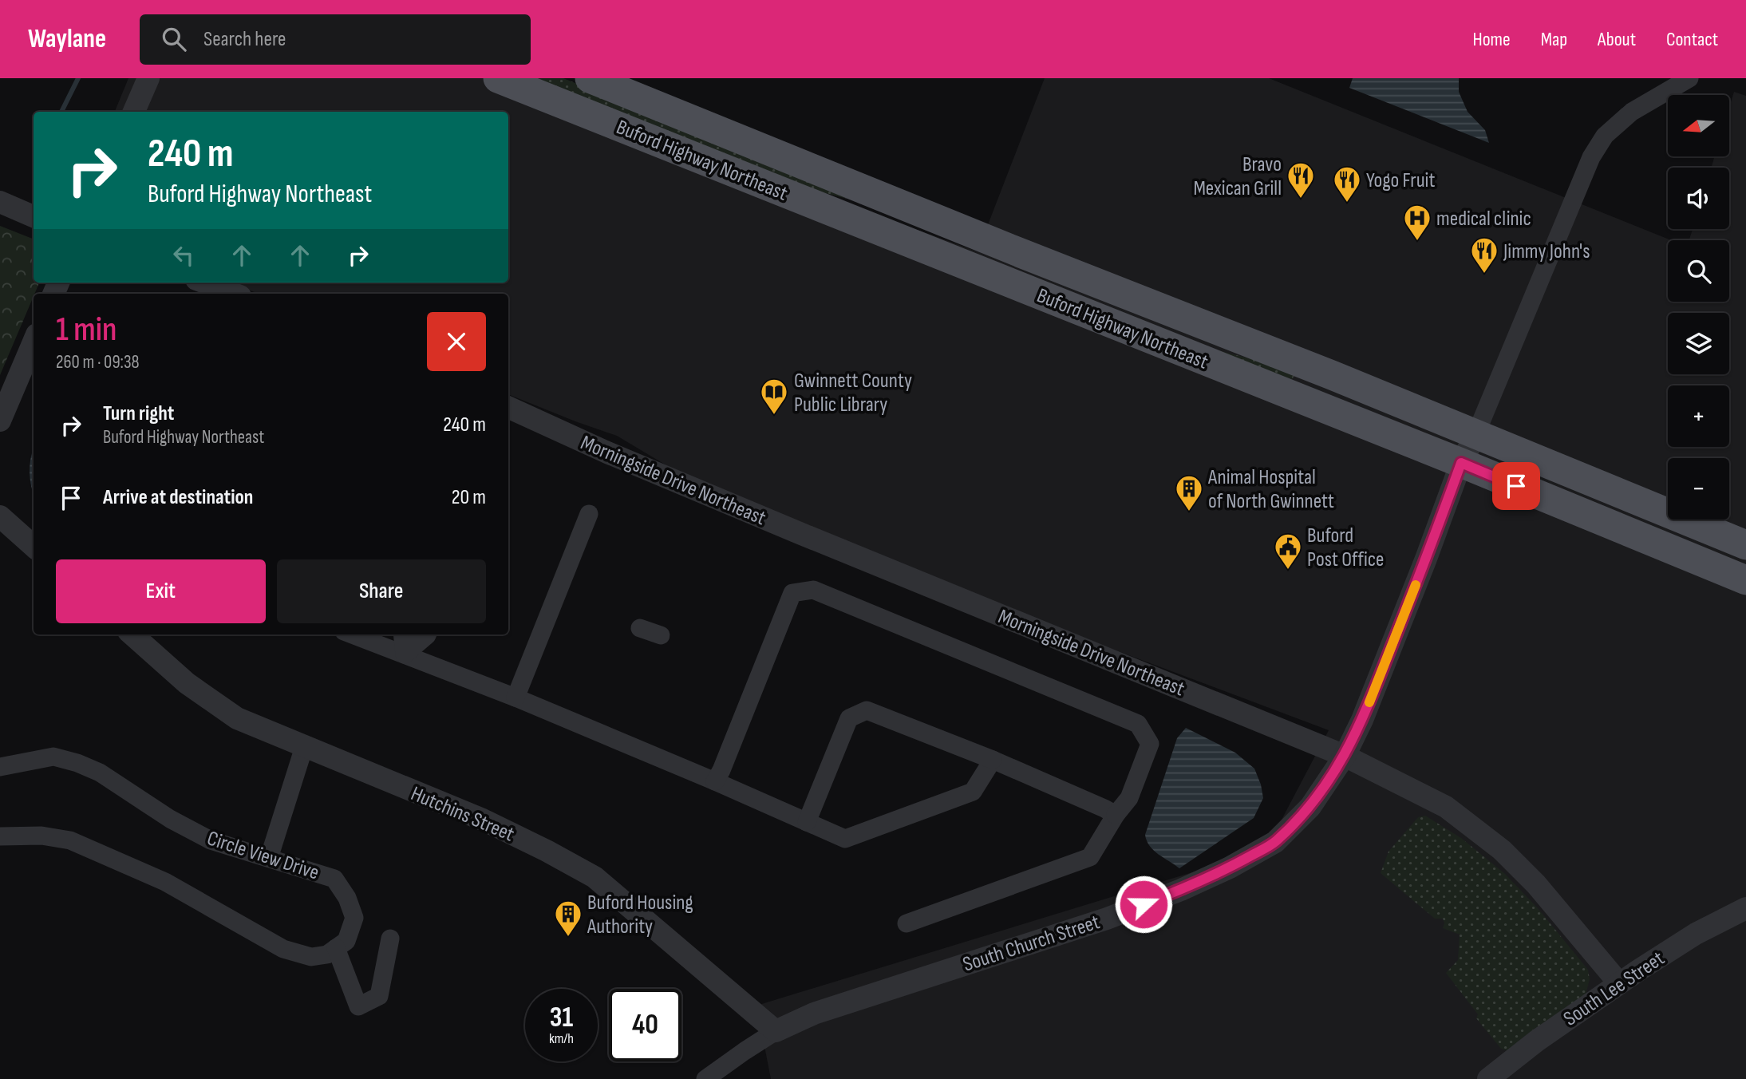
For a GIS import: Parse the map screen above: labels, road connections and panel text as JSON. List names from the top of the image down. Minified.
{"streets":{"main road":["Buford Highway Northeast"],"street":["Morningside Drive Northeast","Hutchins Street","Circle View Drive","South Church Street","South Lee Street"]},"crossings":[["Buford Highway Northeast","South Church Street"],["Morningside Drive Northeast","South Church Street"],["Morningside Drive Northeast","South Lee Street"],["Hutchins Street","South Church Street"]],"places":{"restaurant":["Bravo Mexican Grill","Yogo Fruit","Jimmy John's"],"hospital":["medical clinic"],"library":["Gwinnett County Public Library"],"building":["Animal Hospital of North Gwinnett","Buford Housing Authority"],"public building":["Buford Post Office"]},"north":"left","page":{"header":"Waylane","search":"Search here","nav":["Home","Map","About","Contact"],"map_buttons":["+","−"],"turn":["240 m","Buford Highway Northeast"],"heading":["1 min","260 m · 09:38"],"list":[{"name":"Turn right","note":"Buford Highway Northeast","value":"240 m"},{"name":"Arrive at destination","value":"20 m"}],"buttons":["Exit","Share"],"speed":"31 km/h","limit":"40"}}
